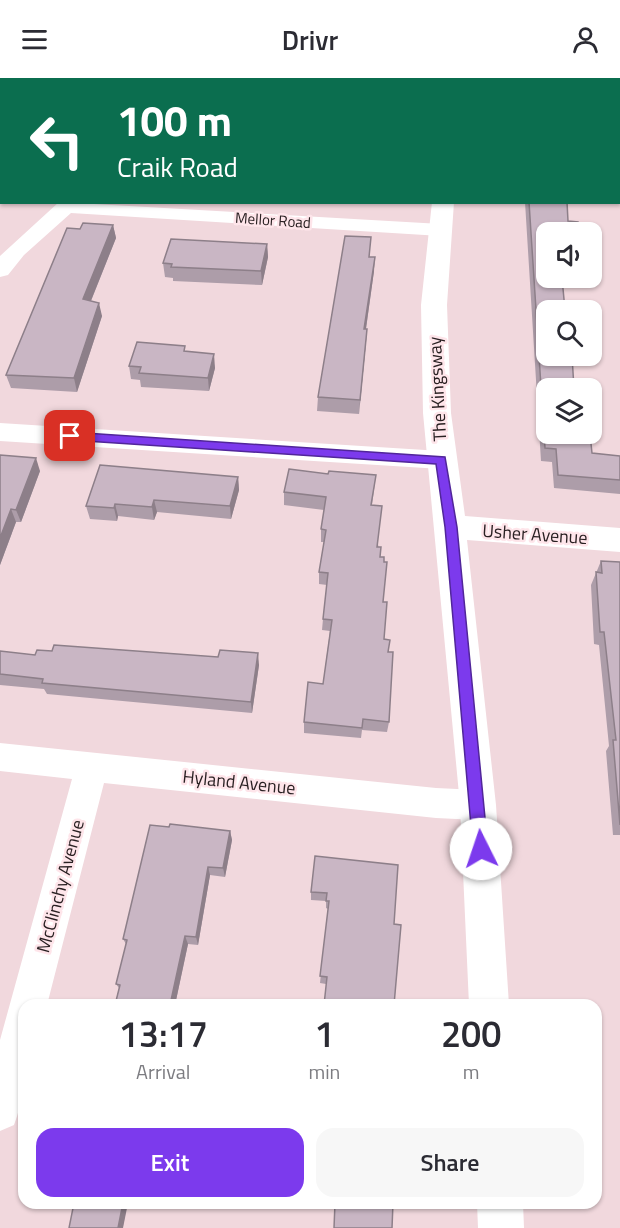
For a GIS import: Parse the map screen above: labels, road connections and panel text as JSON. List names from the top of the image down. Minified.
{"streets":{"street":["Mellor Road","The Kingsway","Usher Avenue","Hyland Avenue","McClinchy Avenue"]},"crossings":[["Mellor Road","The Kingsway"],["The Kingsway","Usher Avenue"],["The Kingsway","Hyland Avenue"],["Hyland Avenue","McClinchy Avenue"]],"page":{"header":"Drivr","turn":["100 m","Craik Road"],"eta":["13:17","Arrival","1","min","200","m"],"buttons":["Exit","Share"]}}
